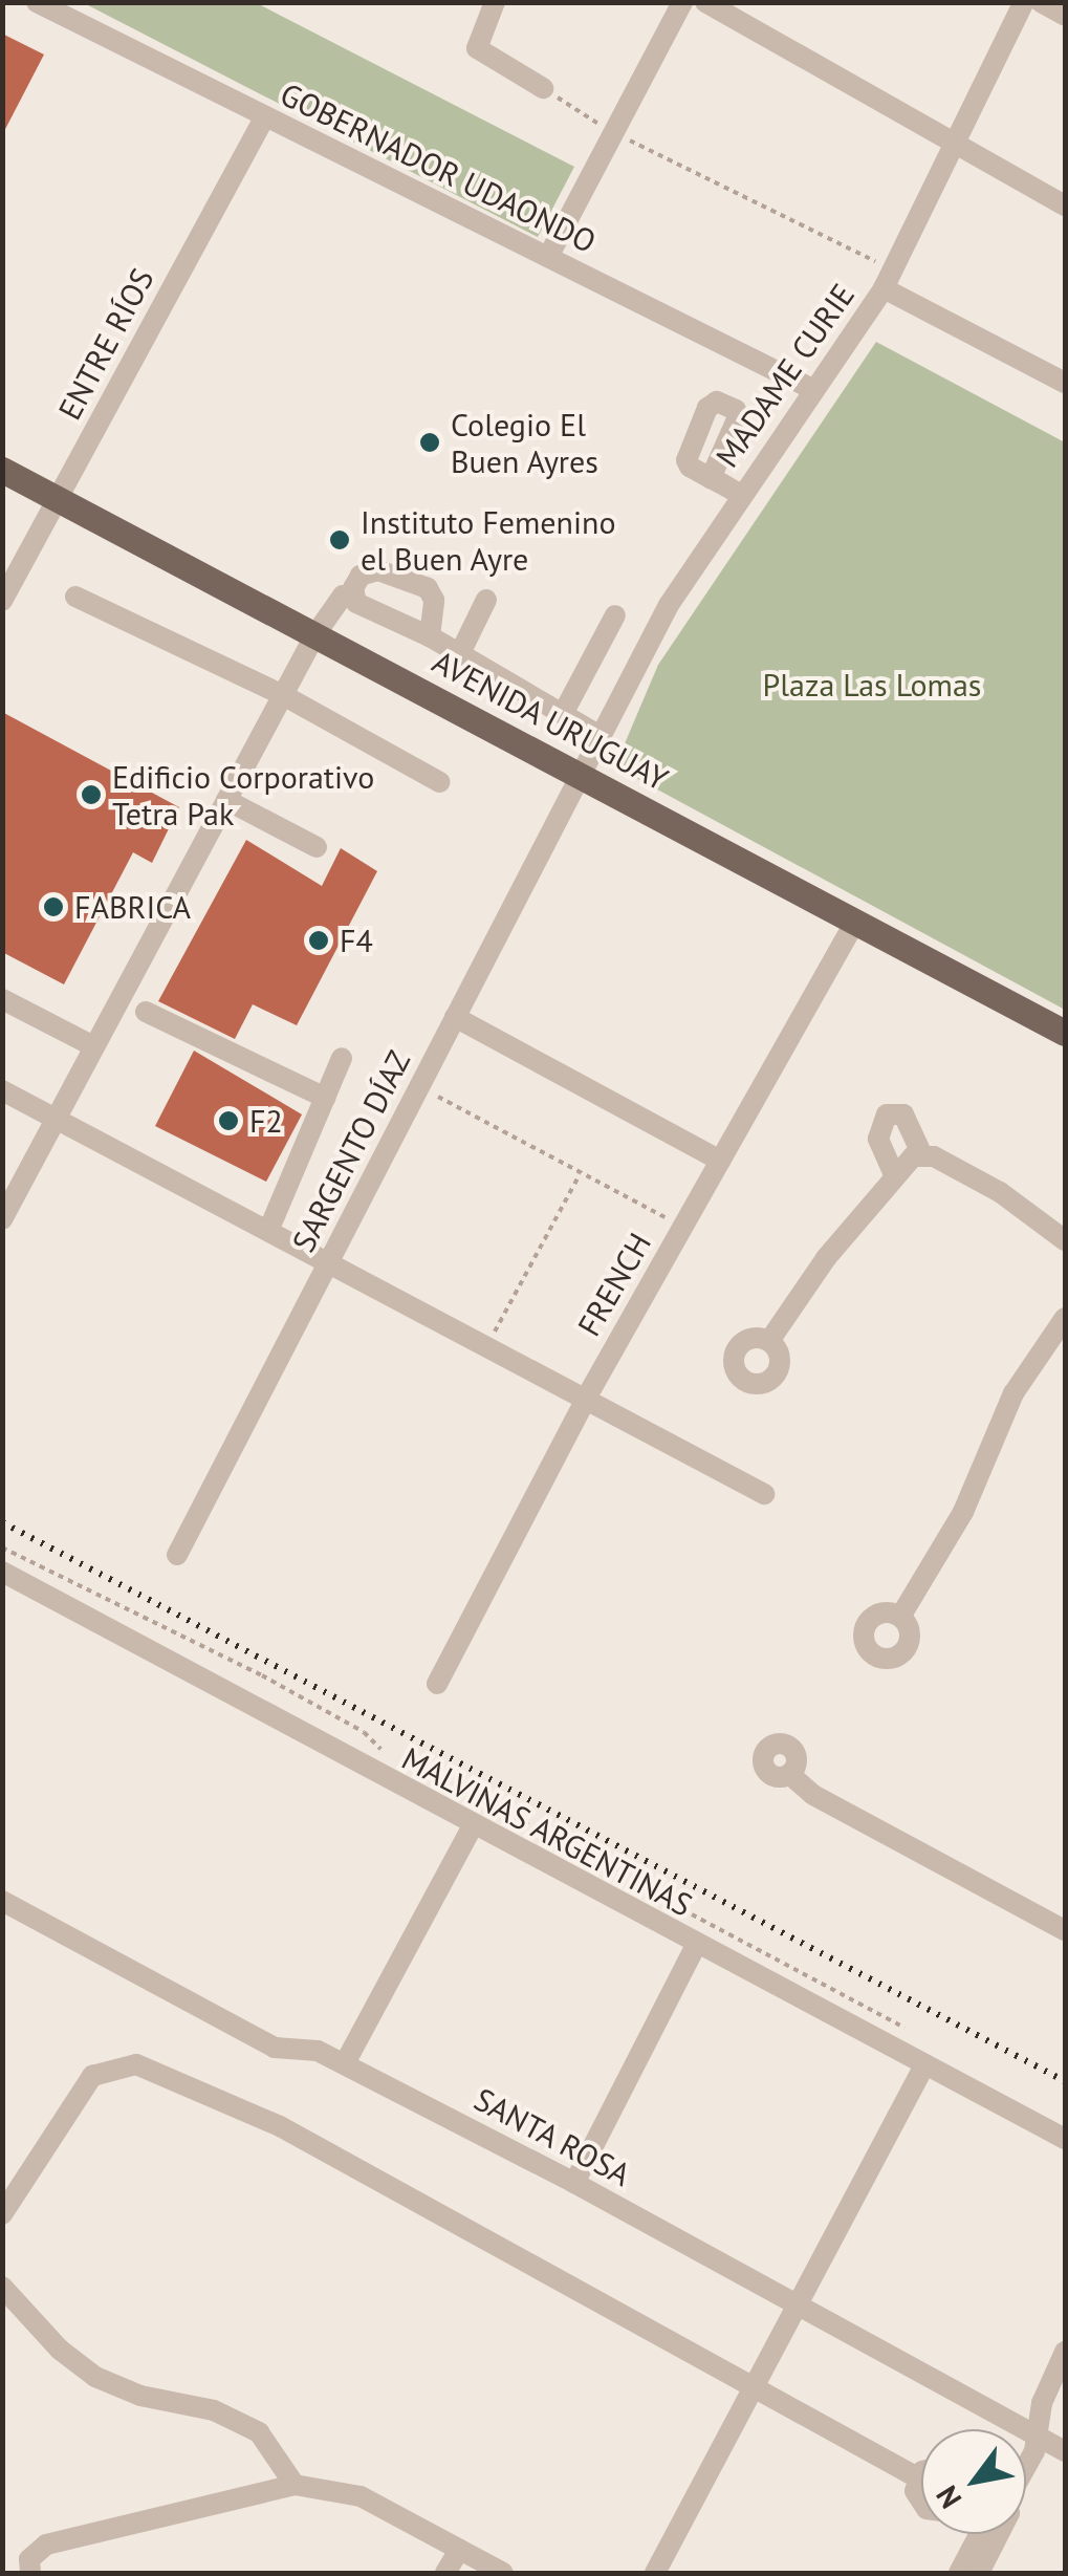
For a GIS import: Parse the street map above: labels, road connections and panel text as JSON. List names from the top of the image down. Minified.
{"streets":{"main road":["AVENIDA URUGUAY"],"street":["GOBERNADOR UDAONDO","ENTRE RÍOS","MADAME CURIE","SARGENTO DÍAZ","FRENCH","MALVINAS ARGENTINAS","SANTA ROSA"]},"crossings":[["GOBERNADOR UDAONDO","ENTRE RÍOS"],["GOBERNADOR UDAONDO","MADAME CURIE"],["ENTRE RÍOS","AVENIDA URUGUAY"],["MADAME CURIE","AVENIDA URUGUAY"],["MADAME CURIE","SARGENTO DÍAZ"],["AVENIDA URUGUAY","SARGENTO DÍAZ"],["AVENIDA URUGUAY","FRENCH"]],"parks":["Plaza Las Lomas"],"places":["Colegio El Buen Ayres","Instituto Femenino el Buen Ayre","Edificio Corporativo Tetra Pak","FABRICA","F4","F2"],"north":"bottom left"}
